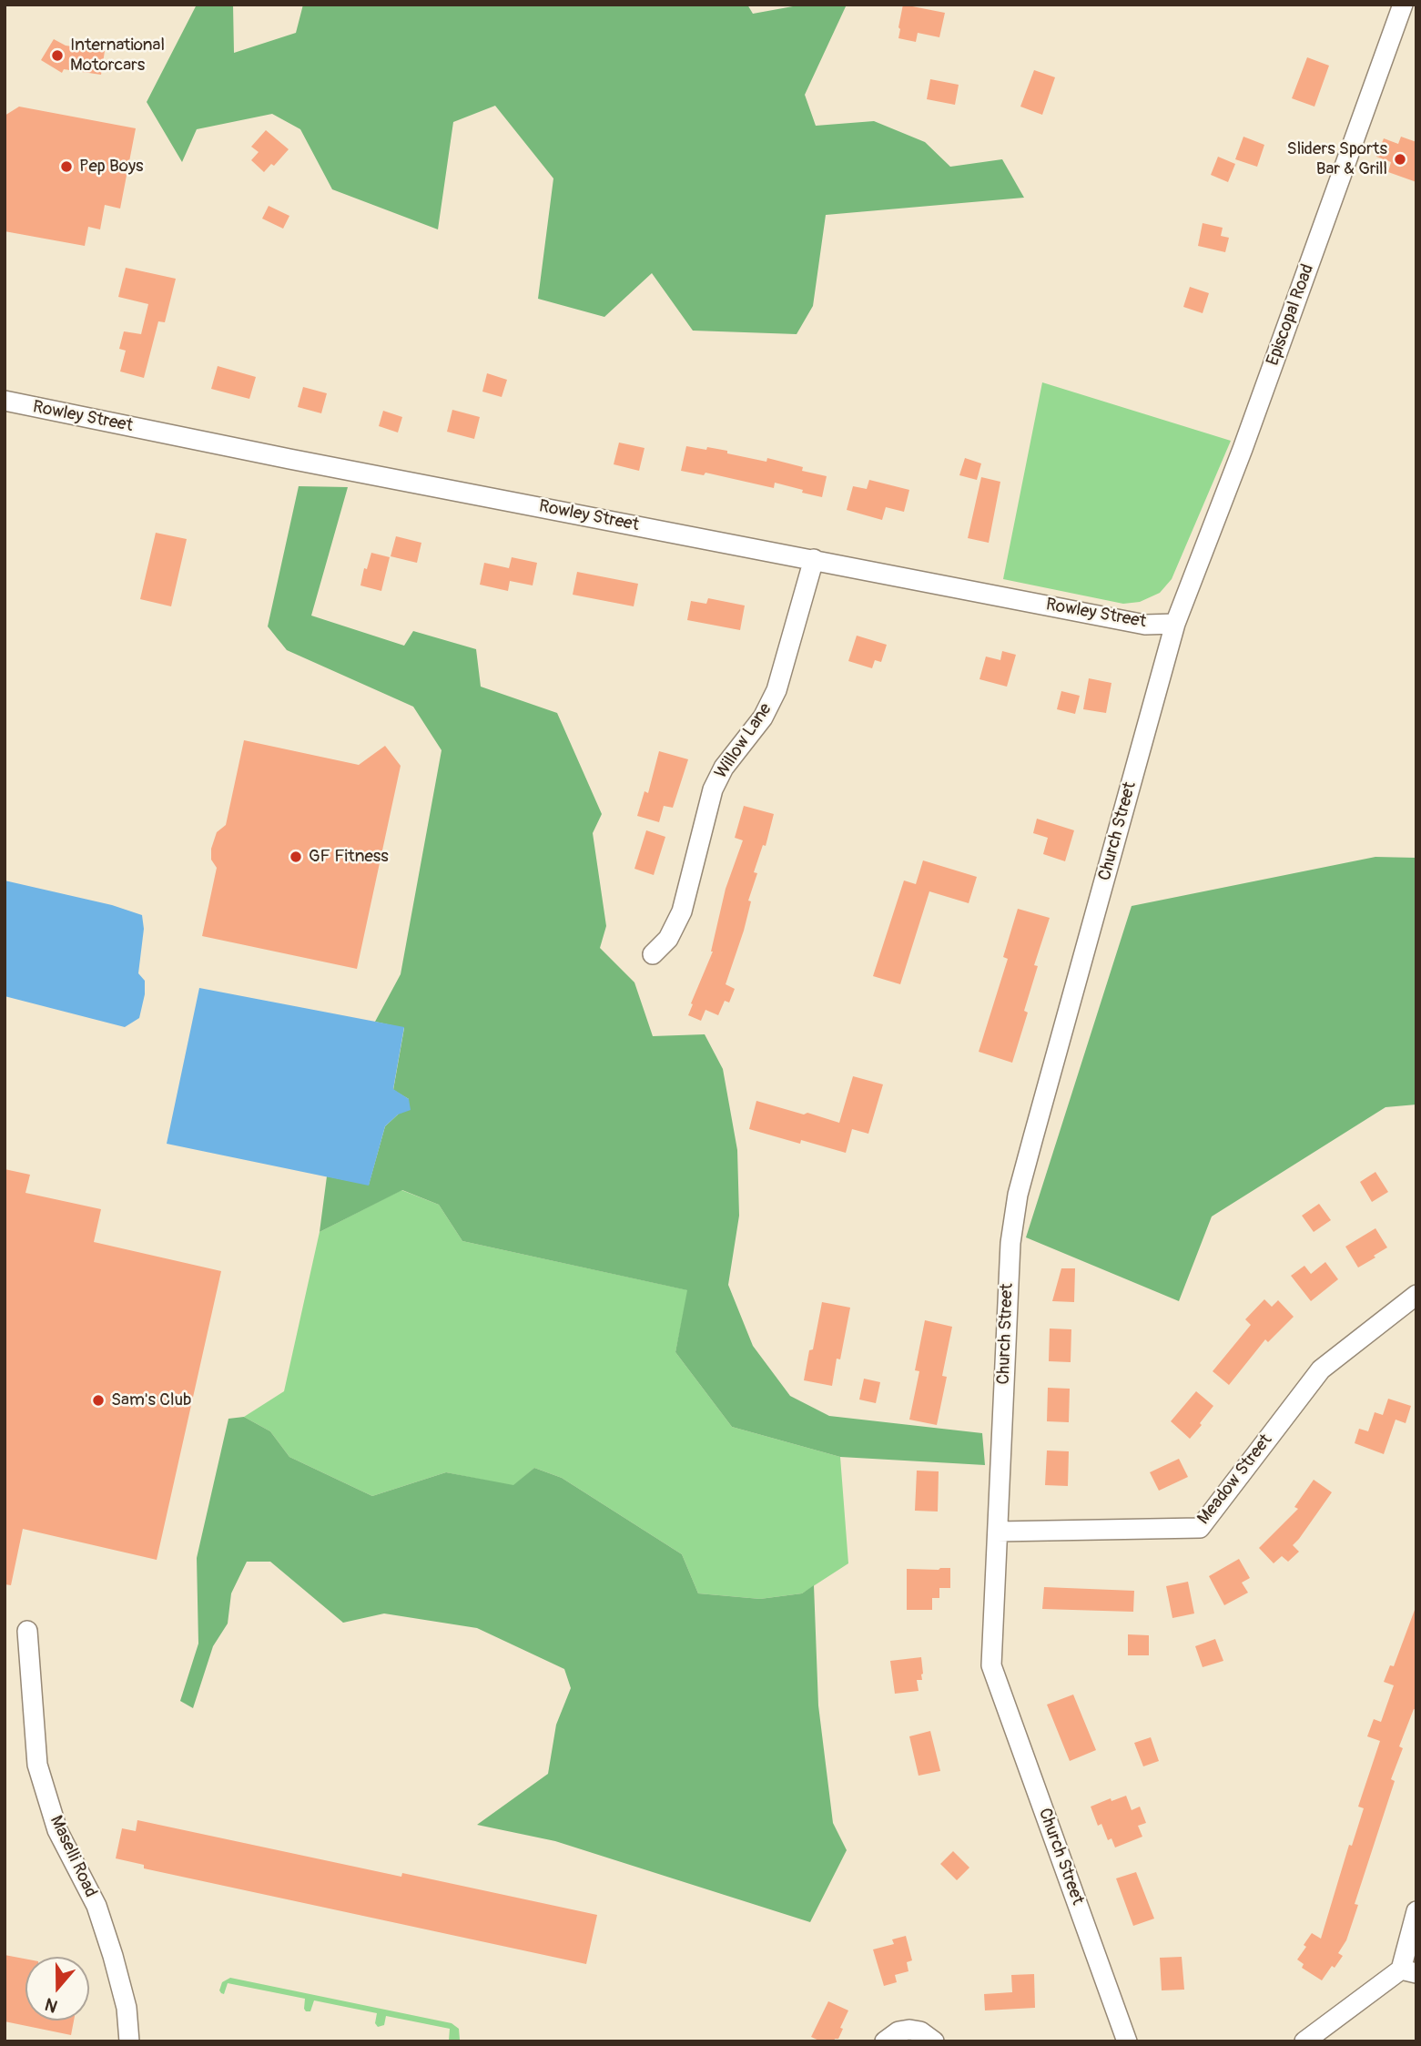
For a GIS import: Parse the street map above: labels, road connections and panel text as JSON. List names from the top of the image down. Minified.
{"streets":{"street":["Episcopal Road","Rowley Street","Willow Lane","Church Street","Meadow Street","Maselli Road"]},"crossings":[["Episcopal Road","Rowley Street"],["Episcopal Road","Church Street"],["Rowley Street","Willow Lane"],["Rowley Street","Church Street"],["Church Street","Meadow Street"]],"places":["International Motorcars","Sliders Sports Bar & Grill","Pep Boys","GF Fitness","Sam's Club"],"north":"bottom"}
